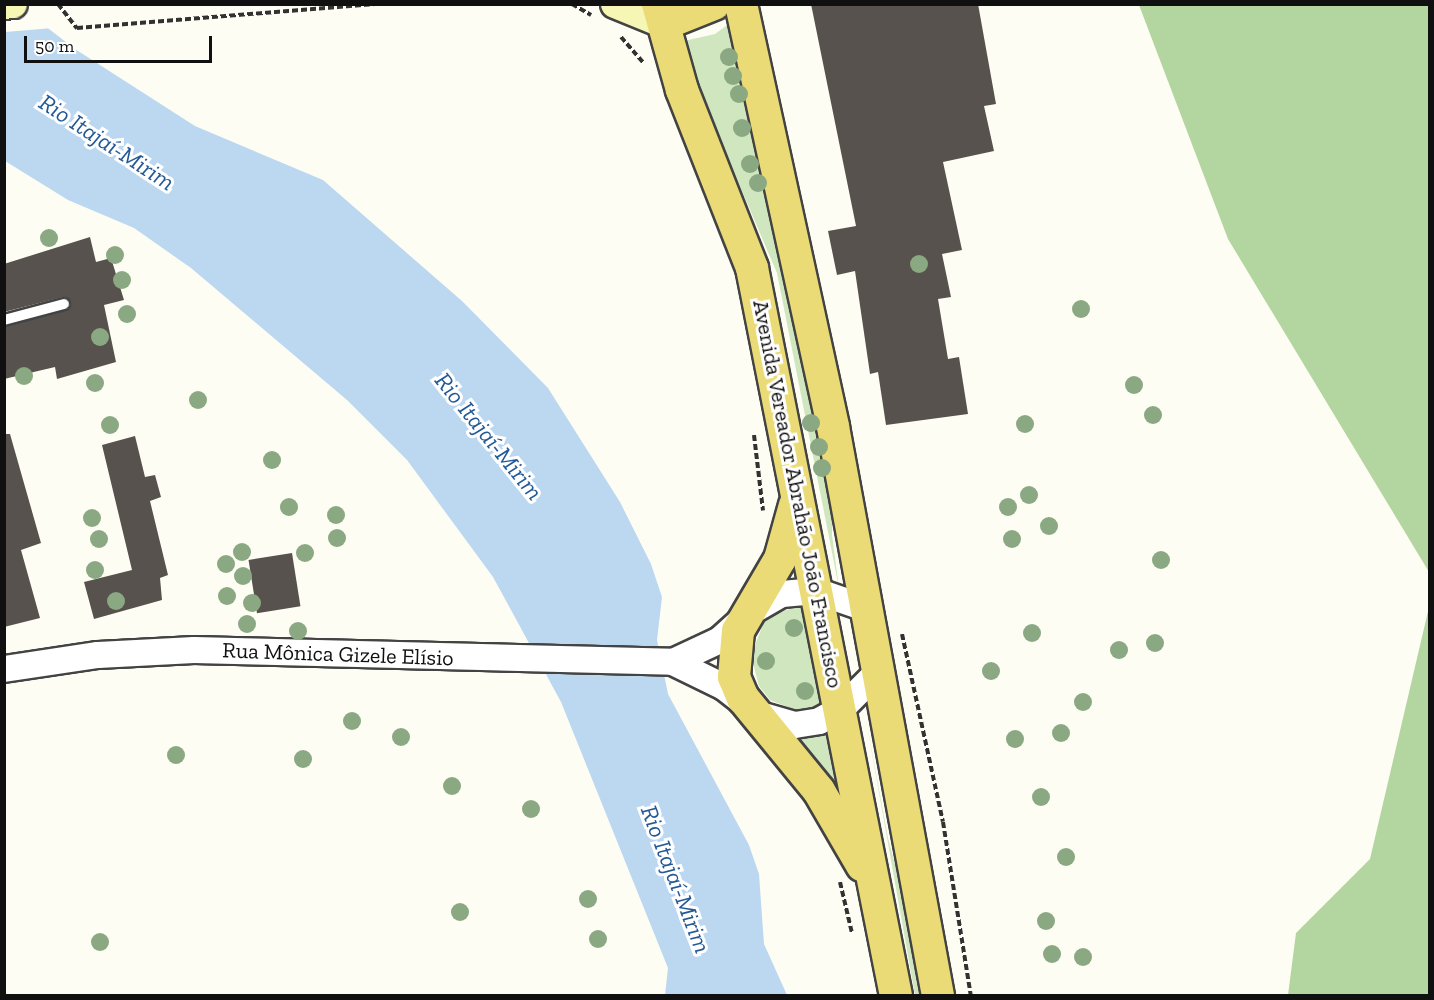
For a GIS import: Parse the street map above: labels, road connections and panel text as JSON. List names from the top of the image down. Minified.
{"streets":{"main road":["Avenida Vereador Abrahão João Francisco"],"street":["Rua Mônica Gizele Elísio"]},"crossings":[["Avenida Vereador Abrahão João Francisco","Rua Mônica Gizele Elísio"]],"water":["Rio Itajaí-Mirim"],"scale_bar":"50 m"}
